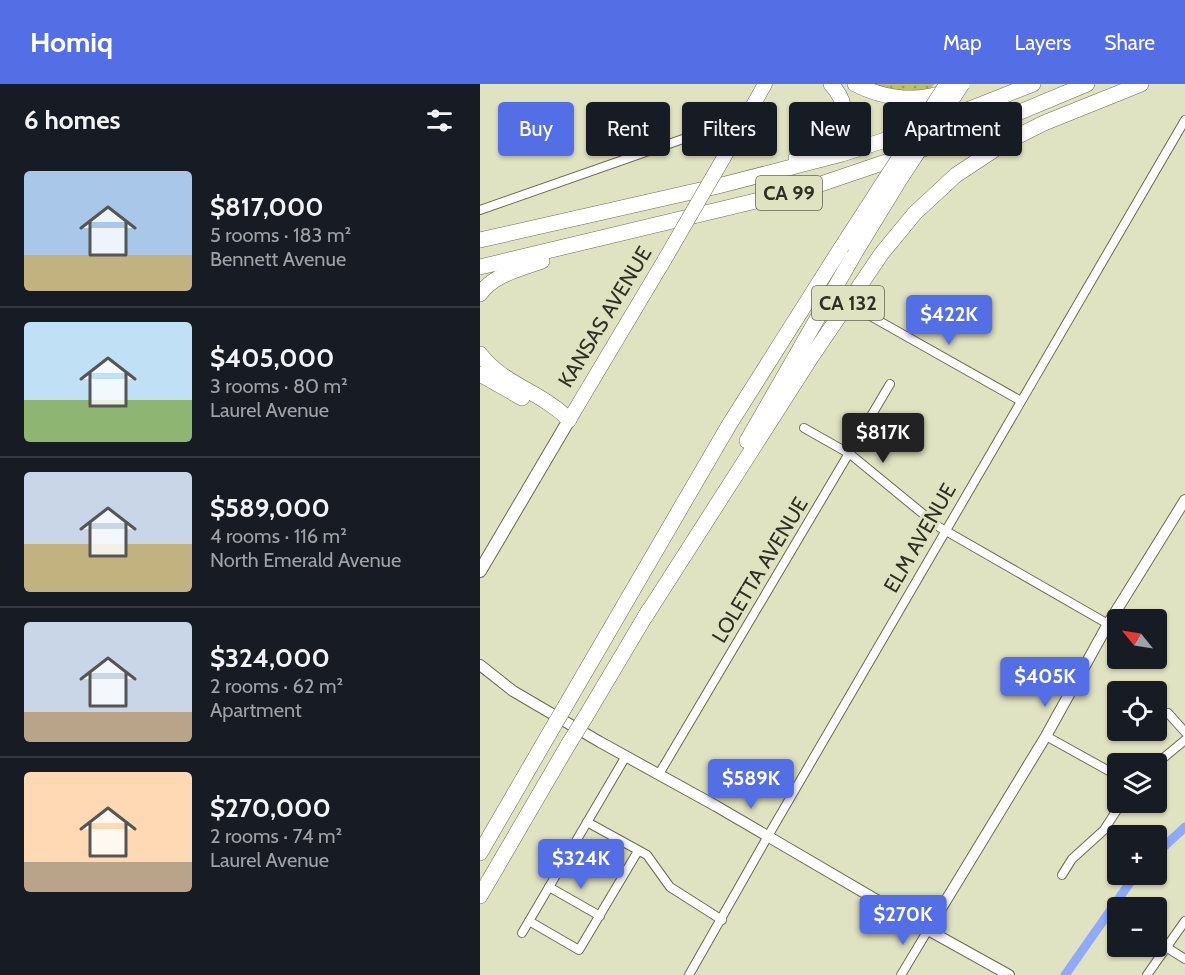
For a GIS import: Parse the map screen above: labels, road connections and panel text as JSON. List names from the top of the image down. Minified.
{"streets":{"highway":["CA 99","CA 132"],"main road":["KANSAS AVENUE"],"street":["ELM AVENUE","LOLETTA AVENUE"]},"north":"top left","page":{"header":"Homiq","nav":["Map","Layers","Share"],"heading":"6 homes","chip":["Buy","Rent","Filters","New","Apartment"],"list":[{"name":"$817,000","note":"5 rooms · 183 m² · Bennett Avenue"},{"name":"$405,000","note":"3 rooms · 80 m² · Laurel Avenue"},{"name":"$589,000","note":"4 rooms · 116 m² · North Emerald Avenue"},{"name":"$324,000","note":"2 rooms · 62 m² · Apartment"},{"name":"$270,000","note":"2 rooms · 74 m² · Laurel Avenue"}],"price":["$422K","$817K","$405K","$589K","$324K","$270K"],"map_buttons":["+","−"]}}
